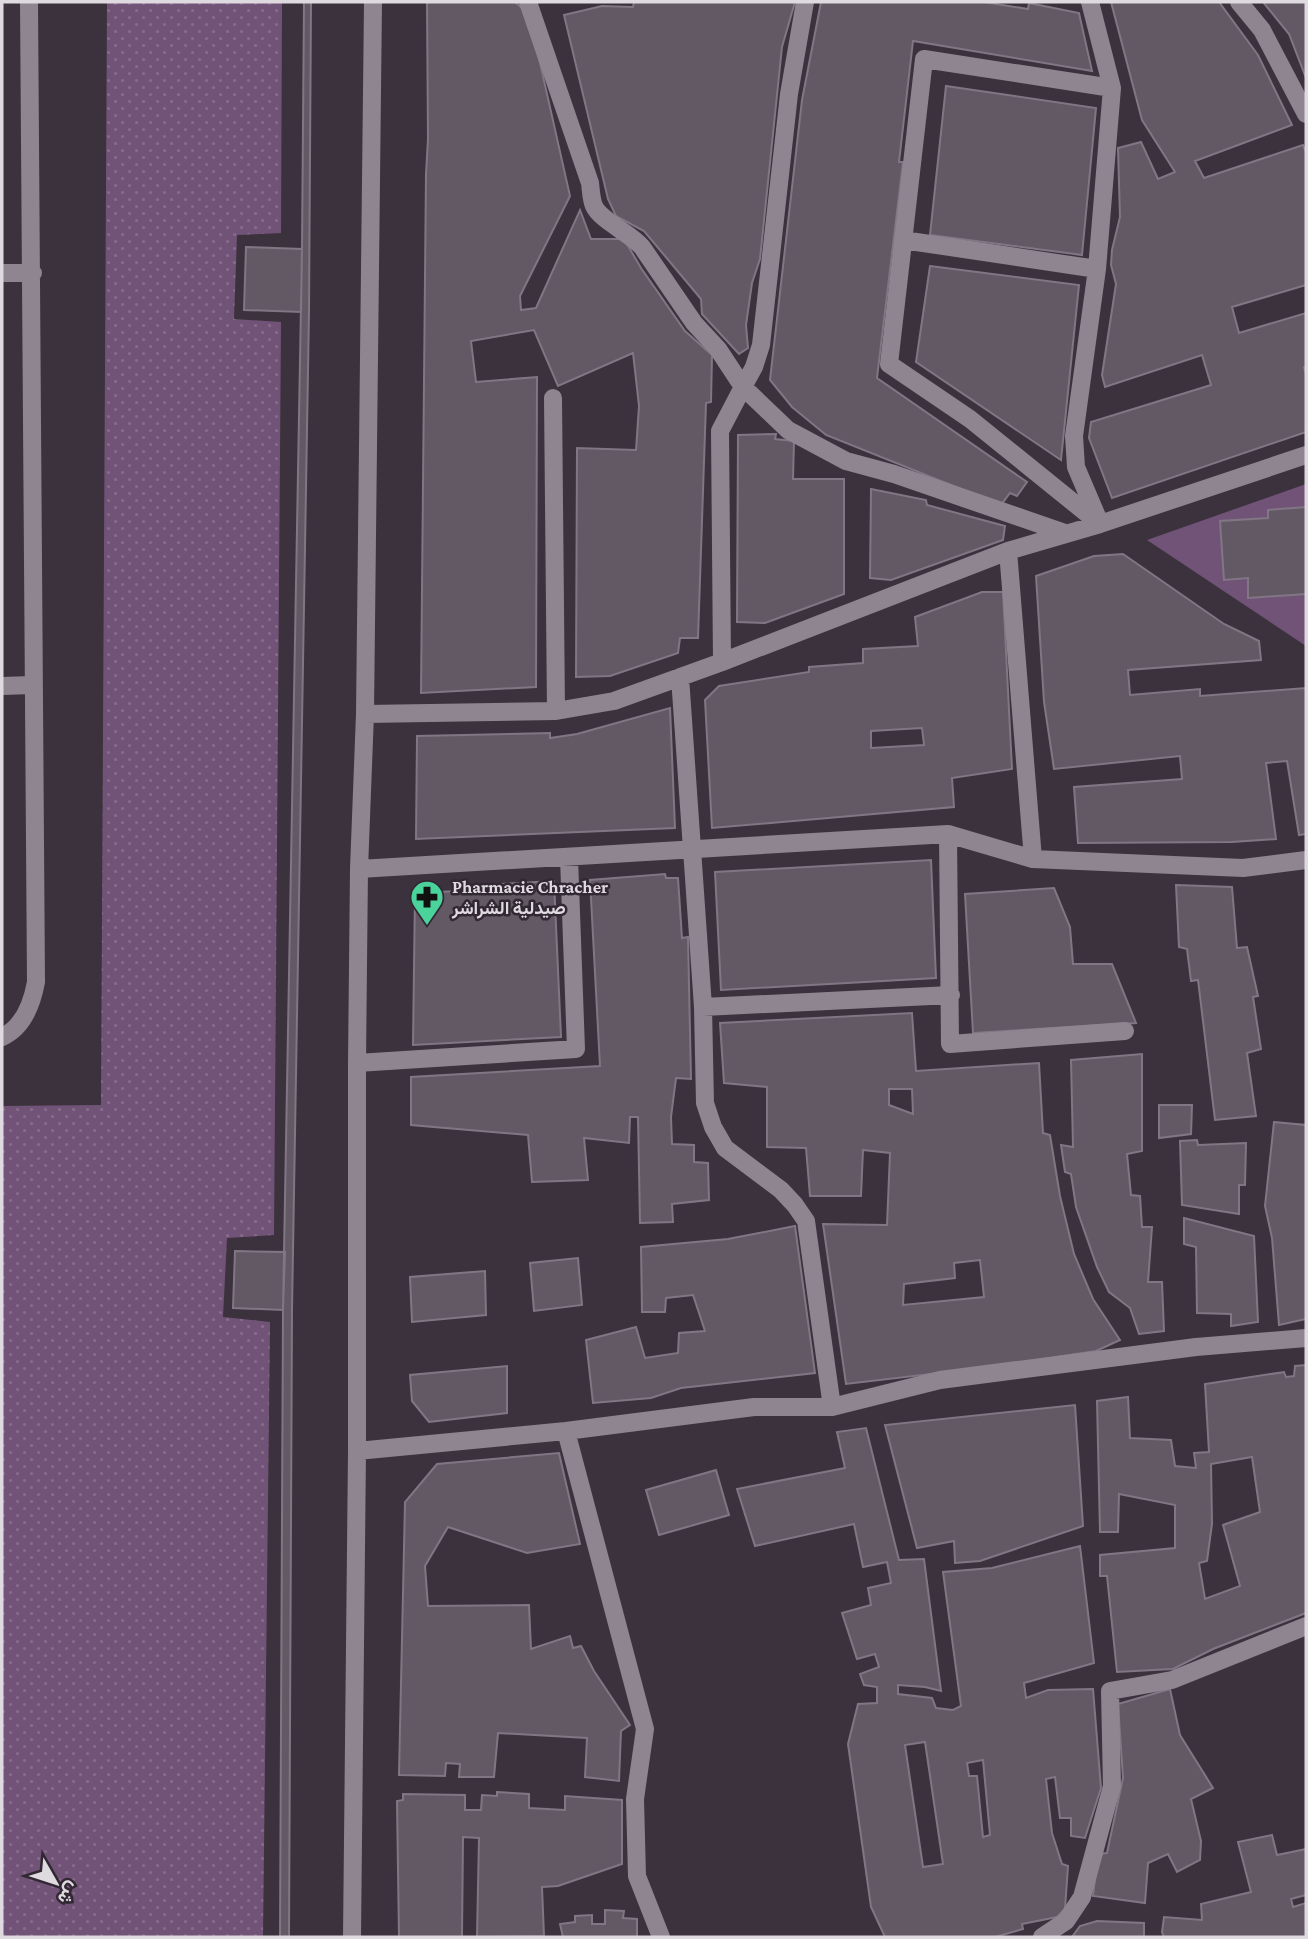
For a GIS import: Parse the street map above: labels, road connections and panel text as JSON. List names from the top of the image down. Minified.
{"places":{"pharmacy":["Pharmacie Chracher صيدلية الشراشر"]},"north":"bottom right"}
